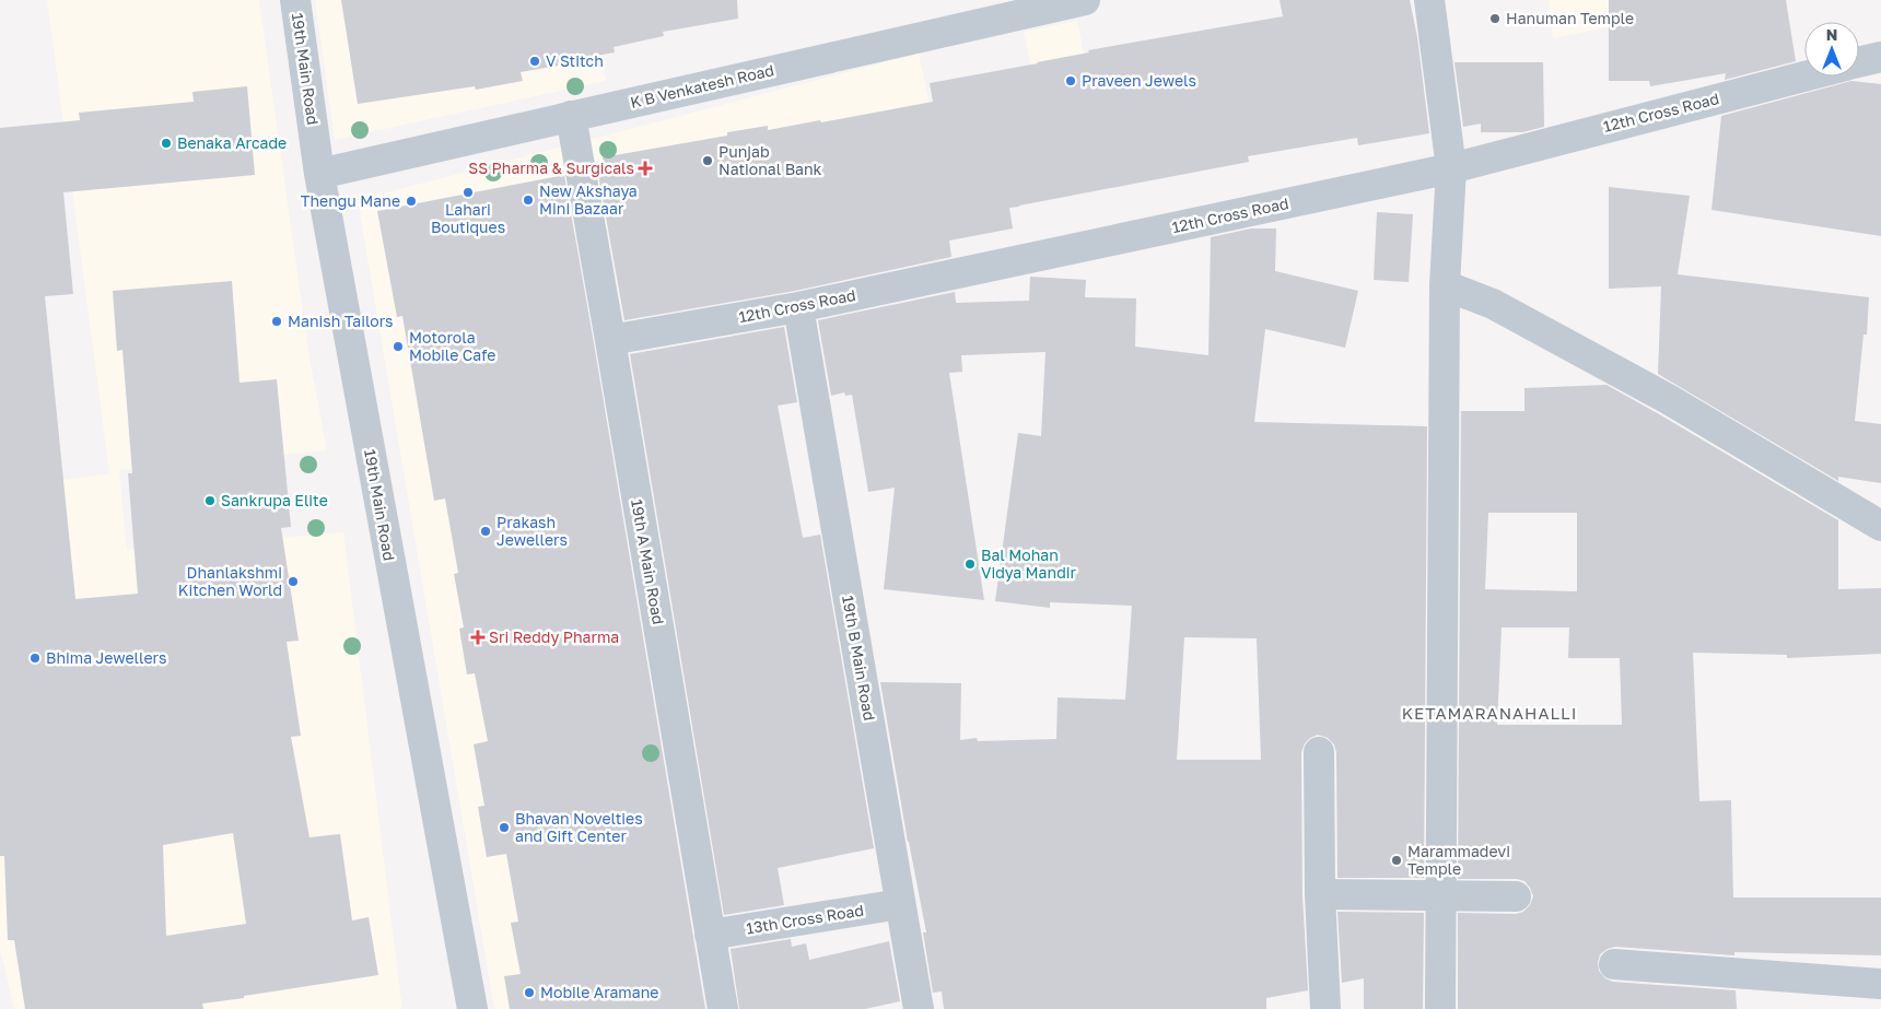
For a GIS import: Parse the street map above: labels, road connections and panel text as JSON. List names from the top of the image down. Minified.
{"streets":{"street":["19th Main Road","K B Venkatesh Road","12th Cross Road","19th A Main Road","19th B Main Road","13th Cross Road"]},"crossings":[["19th Main Road","K B Venkatesh Road"],["K B Venkatesh Road","19th A Main Road"],["12th Cross Road","19th A Main Road"],["12th Cross Road","19th B Main Road"],["19th A Main Road","13th Cross Road"],["19th B Main Road","13th Cross Road"]],"districts":["KETAMARANAHALLI"],"places":{"other":["Hanuman Temple","V Stitch","Praveen Jewels","Benaka Arcade","Punjab National Bank","Lahari Boutiques","New Akshaya Mini Bazaar","Thengu Mane","Manish Tailors","Motorola Mobile Cafe","Sankrupa Elite","Prakash Jewellers","Bal Mohan Vidya Mandir","Dhanlakshmi Kitchen World","Bhima Jewellers","Bhavan Novelties and Gift Center","Marammadevi Temple","Mobile Aramane"],"health":["SS Pharma & Surgicals","Sri Reddy Pharma"]},"north":"top"}
